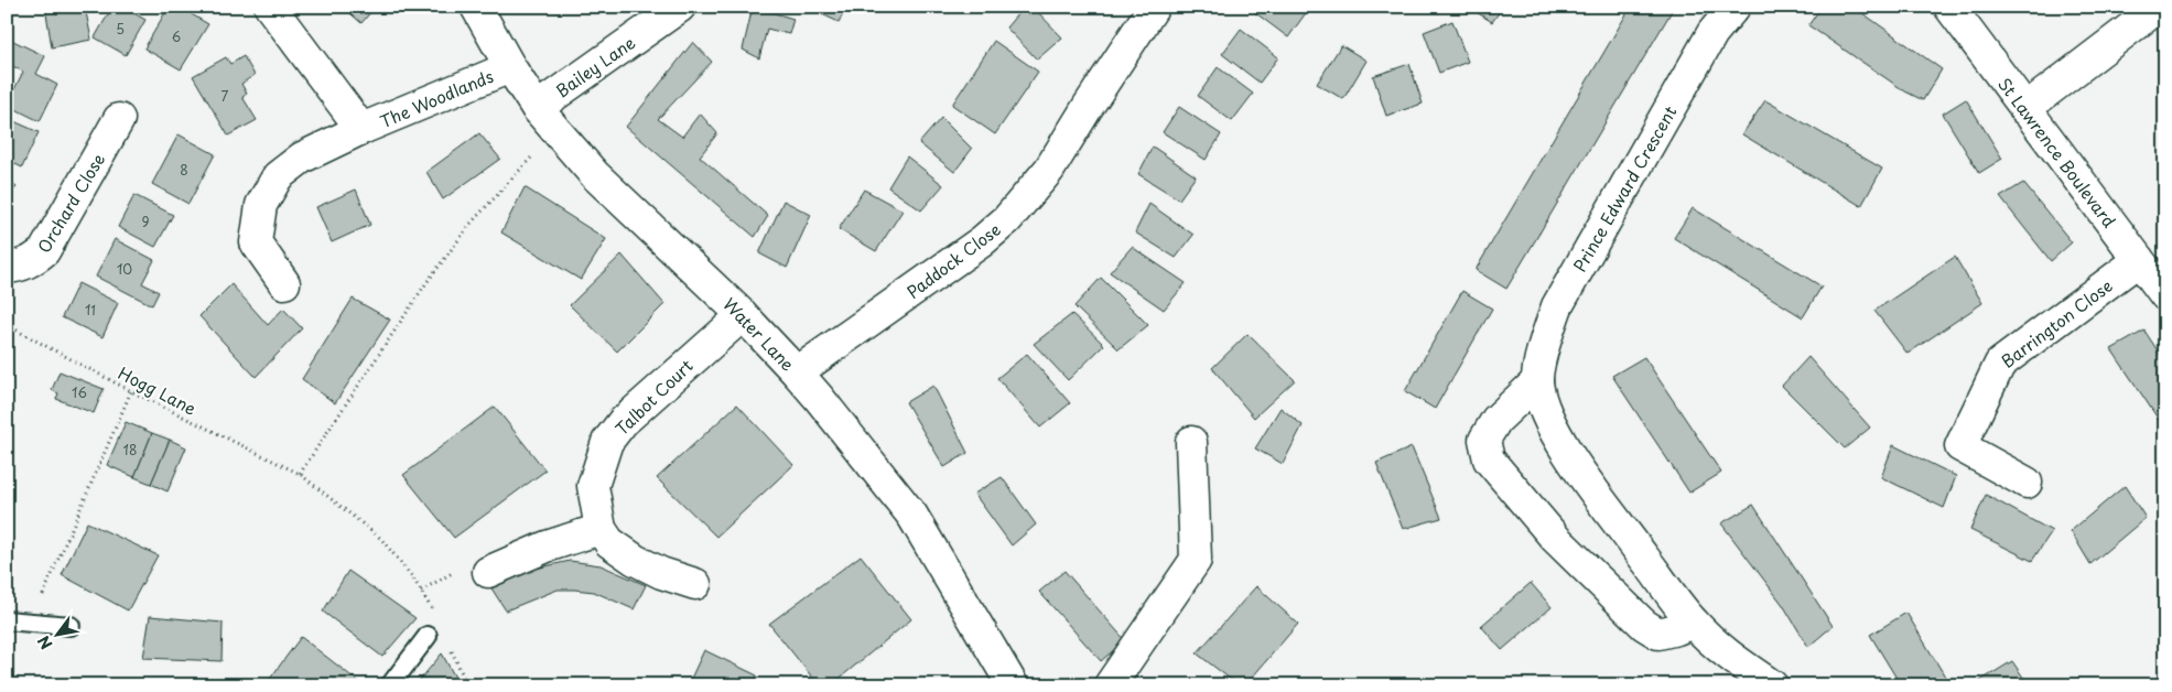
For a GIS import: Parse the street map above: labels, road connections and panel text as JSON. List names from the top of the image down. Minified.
{"streets":{"street":["Bailey Lane","The Woodlands","St Lawrence Boulevard","Prince Edward Crescent","Orchard Close","Paddock Close","Barrington Close","Water Lane","Talbot Court"],"path":["Hogg Lane"]},"crossings":[["Bailey Lane","Water Lane"],["The Woodlands","Water Lane"],["St Lawrence Boulevard","Barrington Close"],["Paddock Close","Water Lane"],["Water Lane","Talbot Court"]],"house_numbers":["5","6","7","8","9","10","11","16","18"],"north":"bottom left"}
